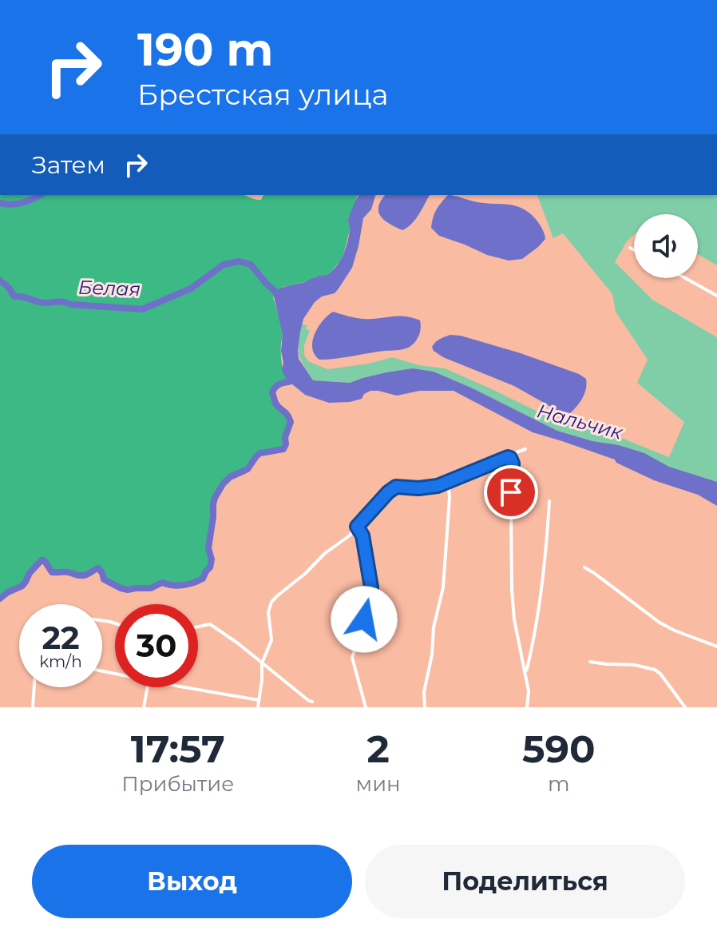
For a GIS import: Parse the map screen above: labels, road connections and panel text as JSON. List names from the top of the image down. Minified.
{"water":["Белая","Нальчик"],"page":{"turn":["190 m","Брестская улица"],"then":"Затем","speed":"22 km/h","limit":"30","eta":["17:57","Прибытие","2","мин","590","m"],"buttons":["Выход","Поделиться"]}}
